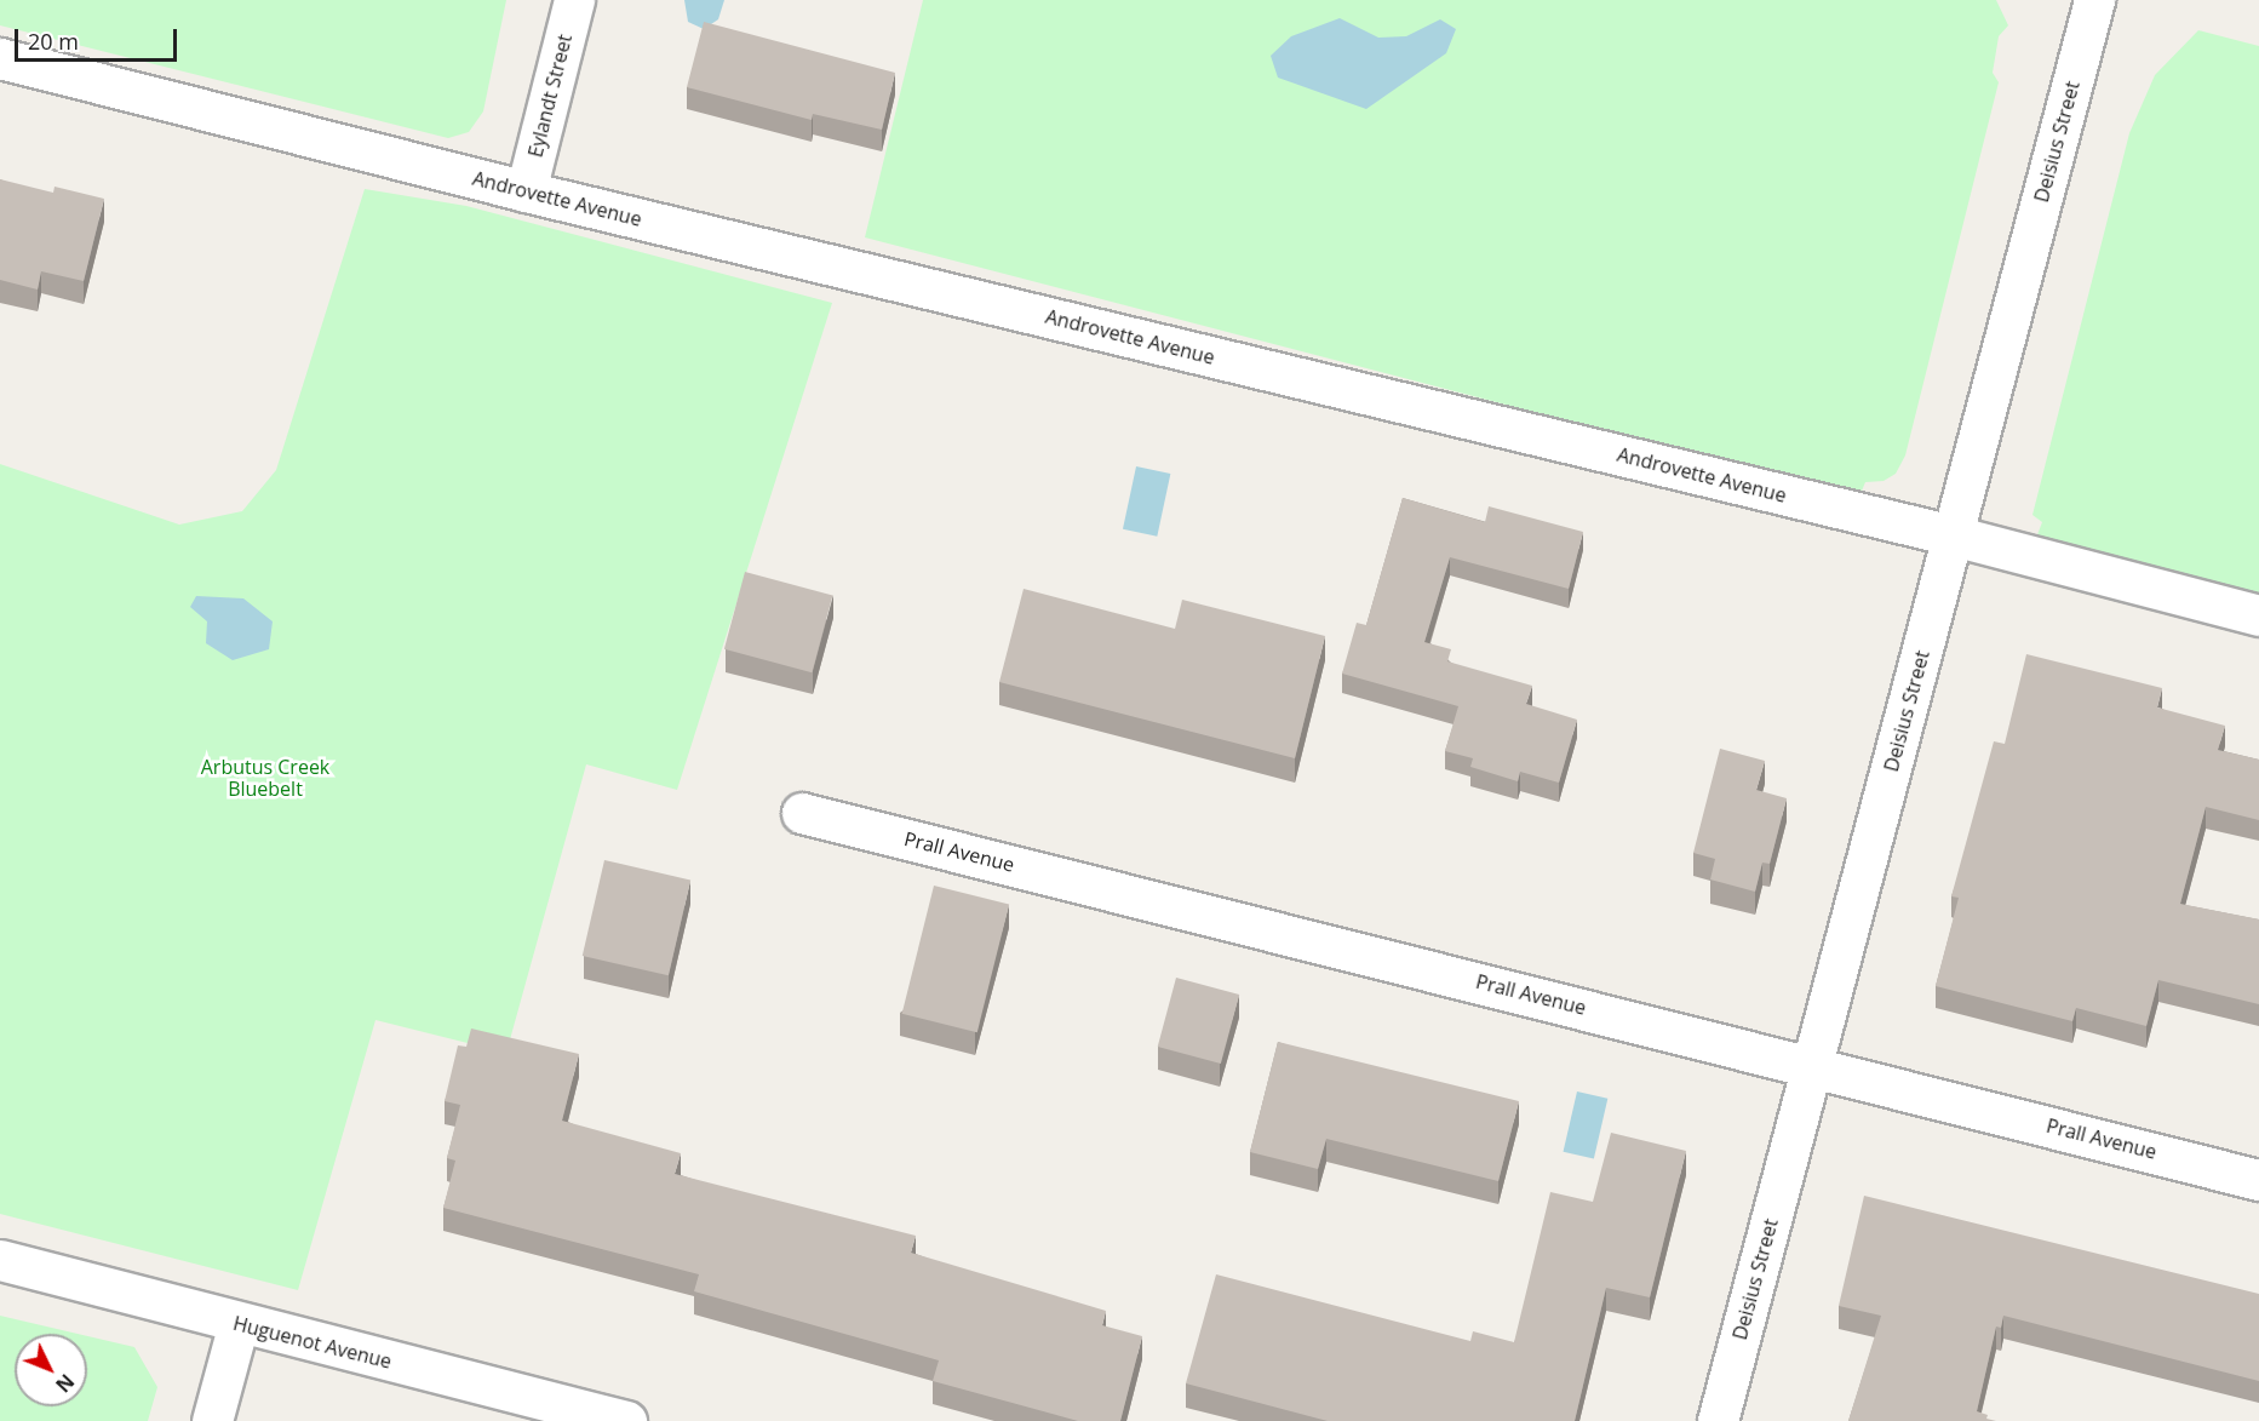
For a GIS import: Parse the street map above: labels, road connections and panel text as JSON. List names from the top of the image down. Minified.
{"streets":{"street":["Eylandt Street","Deisius Street","Androvette Avenue","Prall Avenue","Huguenot Avenue"]},"crossings":[["Eylandt Street","Androvette Avenue"],["Deisius Street","Androvette Avenue"],["Deisius Street","Prall Avenue"]],"parks":["Arbutus Creek Bluebelt"],"scale_bar":"20 m","north":"bottom right"}
